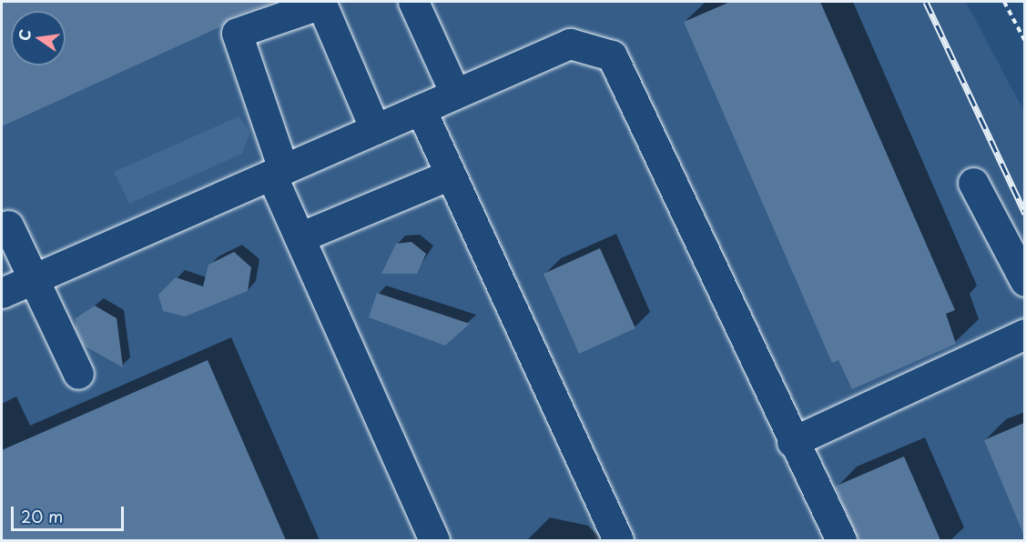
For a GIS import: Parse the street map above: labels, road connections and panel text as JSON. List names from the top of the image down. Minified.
{"scale_bar":"20 m","north":"left"}
